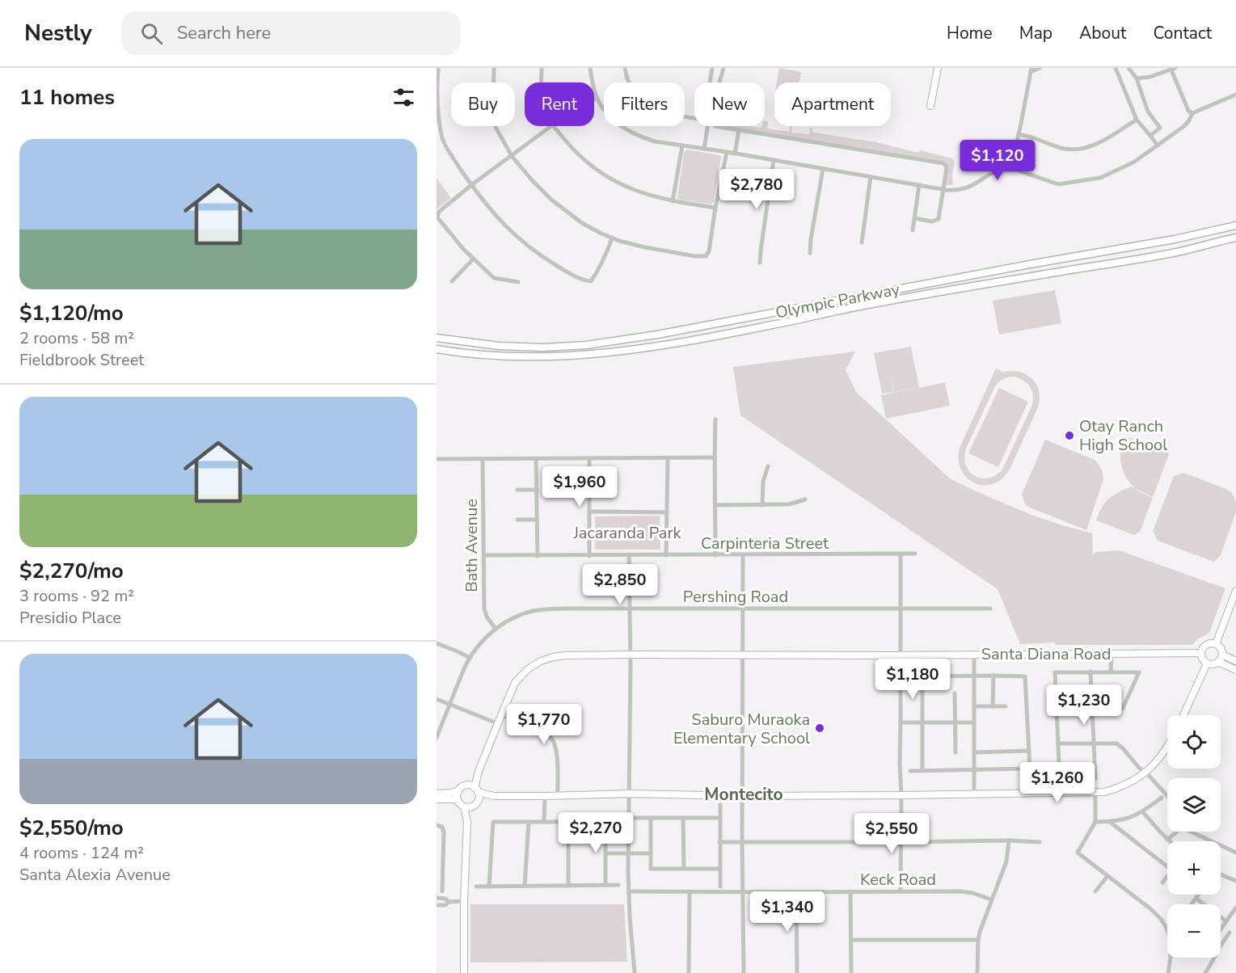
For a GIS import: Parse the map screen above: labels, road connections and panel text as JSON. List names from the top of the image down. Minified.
{"streets":{"main road":["Olympic Parkway"],"street":["Carpinteria Street","Bath Avenue","Pershing Road","Santa Diana Road","Keck Road"]},"crossings":[["Carpinteria Street","Bath Avenue"],["Bath Avenue","Pershing Road"]],"districts":["Montecito"],"parks":["Jacaranda Park"],"places":["Otay Ranch High School","Saburo Muraoka Elementary School"],"page":{"header":"Nestly","search":"Search here","nav":["Home","Map","About","Contact"],"heading":"11 homes","chip":["Buy","Rent","Filters","New","Apartment"],"list":[{"name":"$1,120/mo","note":"2 rooms · 58 m² · Fieldbrook Street"},{"name":"$2,270/mo","note":"3 rooms · 92 m² · Presidio Place"},{"name":"$2,550/mo","note":"4 rooms · 124 m² · Santa Alexia Avenue"}],"price":["$1,120","$2,780","$1,960","$2,850","$1,180","$1,230","$1,770","$1,260","$2,270","$2,550","$1,340"],"map_buttons":["+","−"]}}
